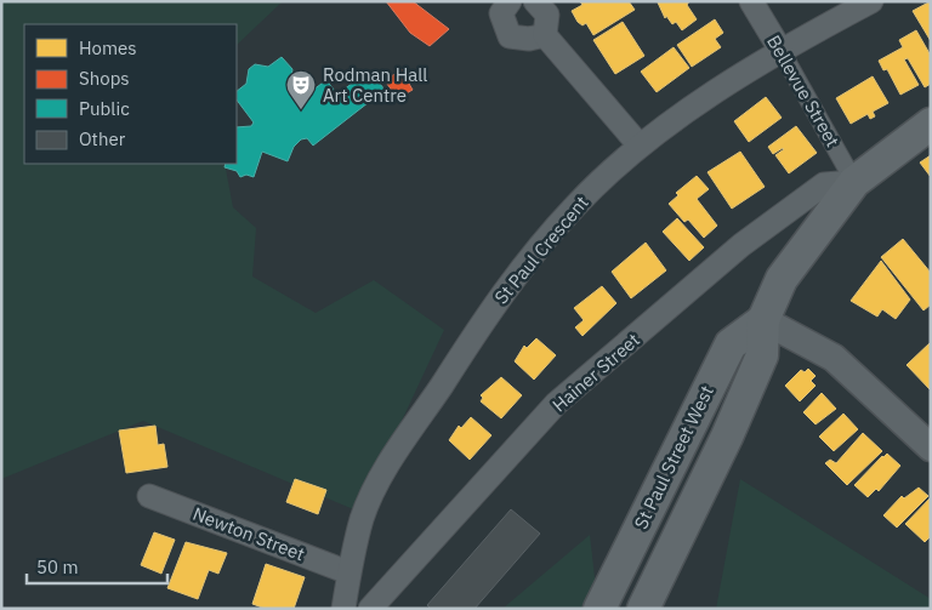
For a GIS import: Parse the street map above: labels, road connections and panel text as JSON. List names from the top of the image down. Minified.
{"streets":{"main road":["St Paul Street West"],"street":["Bellevue Street","St Paul Crescent","Hainer Street","Newton Street"]},"crossings":[["Bellevue Street","St Paul Crescent"],["Bellevue Street","Hainer Street"],["Bellevue Street","St Paul Street West"],["St Paul Crescent","Newton Street"],["Hainer Street","St Paul Street West"]],"places":{"theatre":["Rodman Hall Art Centre"]},"legend":["Homes","Shops","Public","Other"],"scale_bar":"50 m"}
